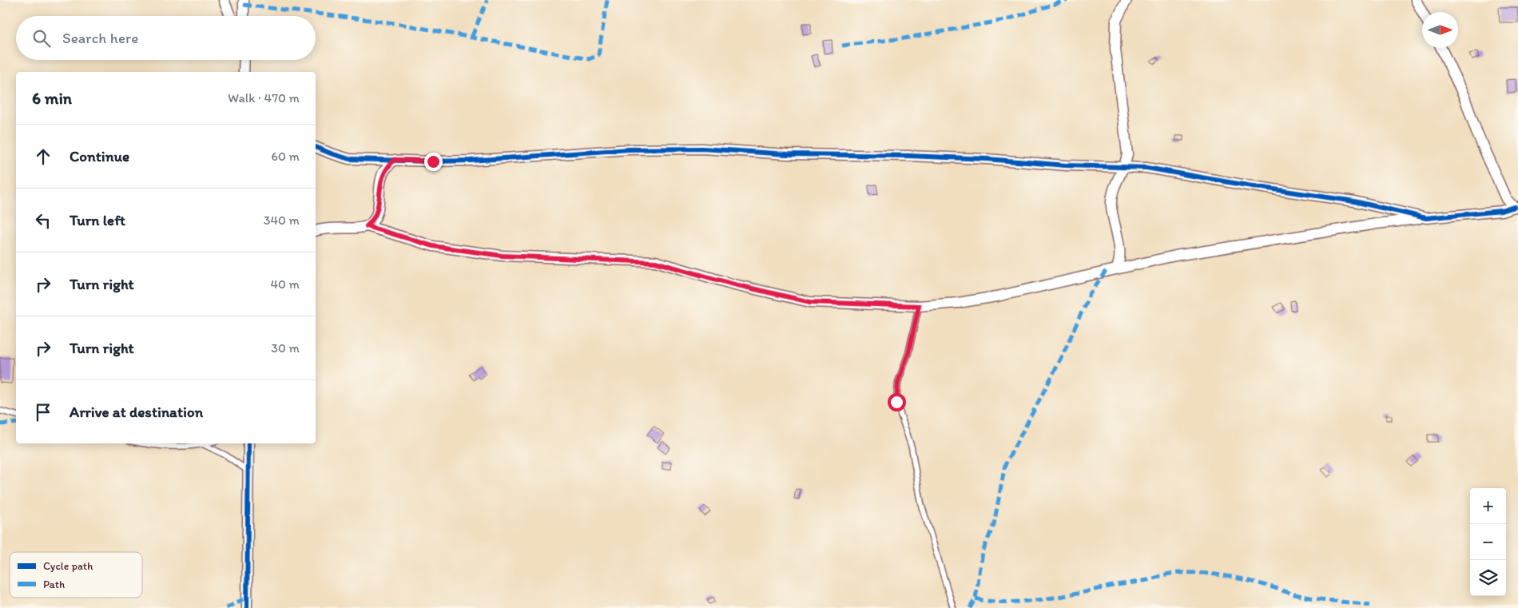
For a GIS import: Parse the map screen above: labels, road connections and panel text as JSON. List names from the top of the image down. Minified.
{"legend":["Cycle path","Path"],"north":"right","page":{"search":"Search here","heading":["6 min","Walk · 470 m"],"list":[["Continue","60 m"],["Turn left","340 m"],["Turn right","40 m"],["Turn right","30 m"],"Arrive at destination"],"map_buttons":["+","−"]}}
